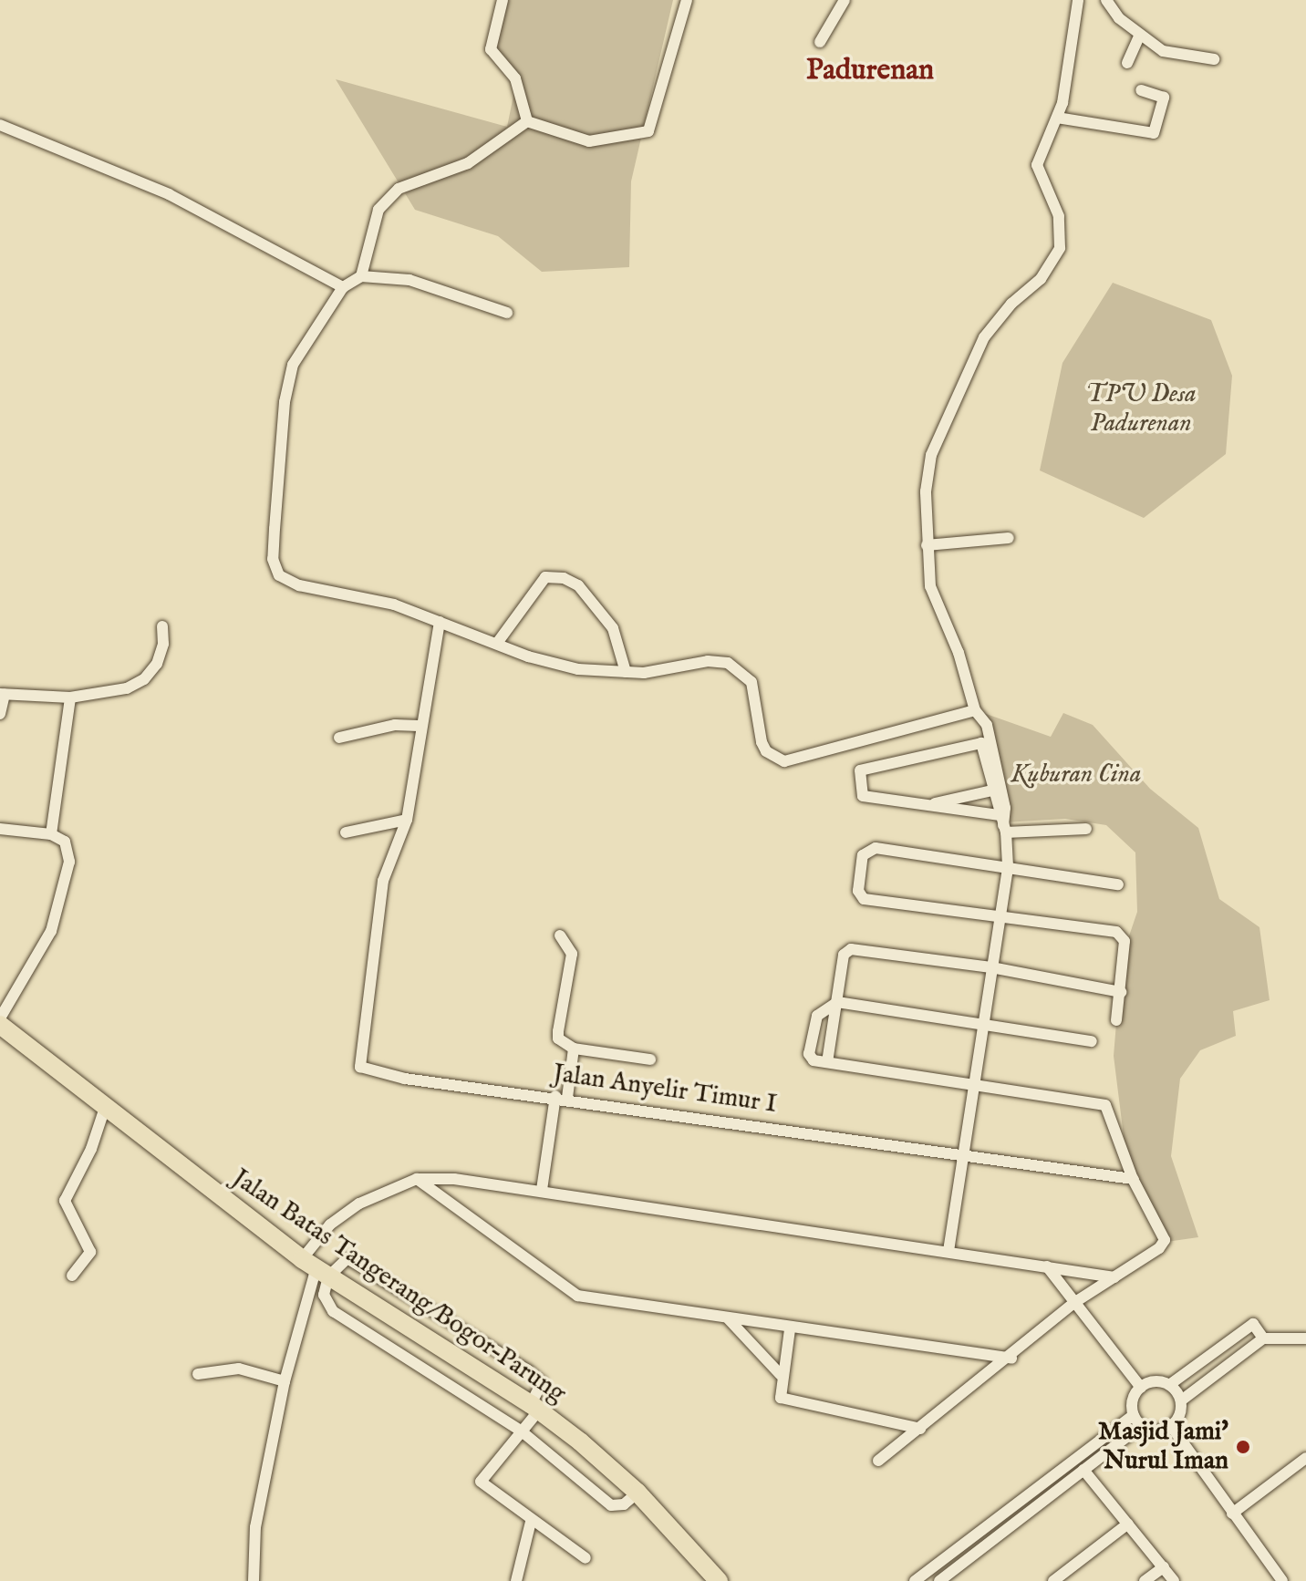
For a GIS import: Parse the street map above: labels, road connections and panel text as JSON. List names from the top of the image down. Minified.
{"streets":{"main road":["Jalan Batas Tangerang/Bogor–Parung"],"street":["Jalan Anyelir Timur I"]},"districts":["Padurenan"],"parks":["TPU Desa Padurenan","Kuburan Cina"],"places":["Masjid Jami' Nurul Iman"]}
